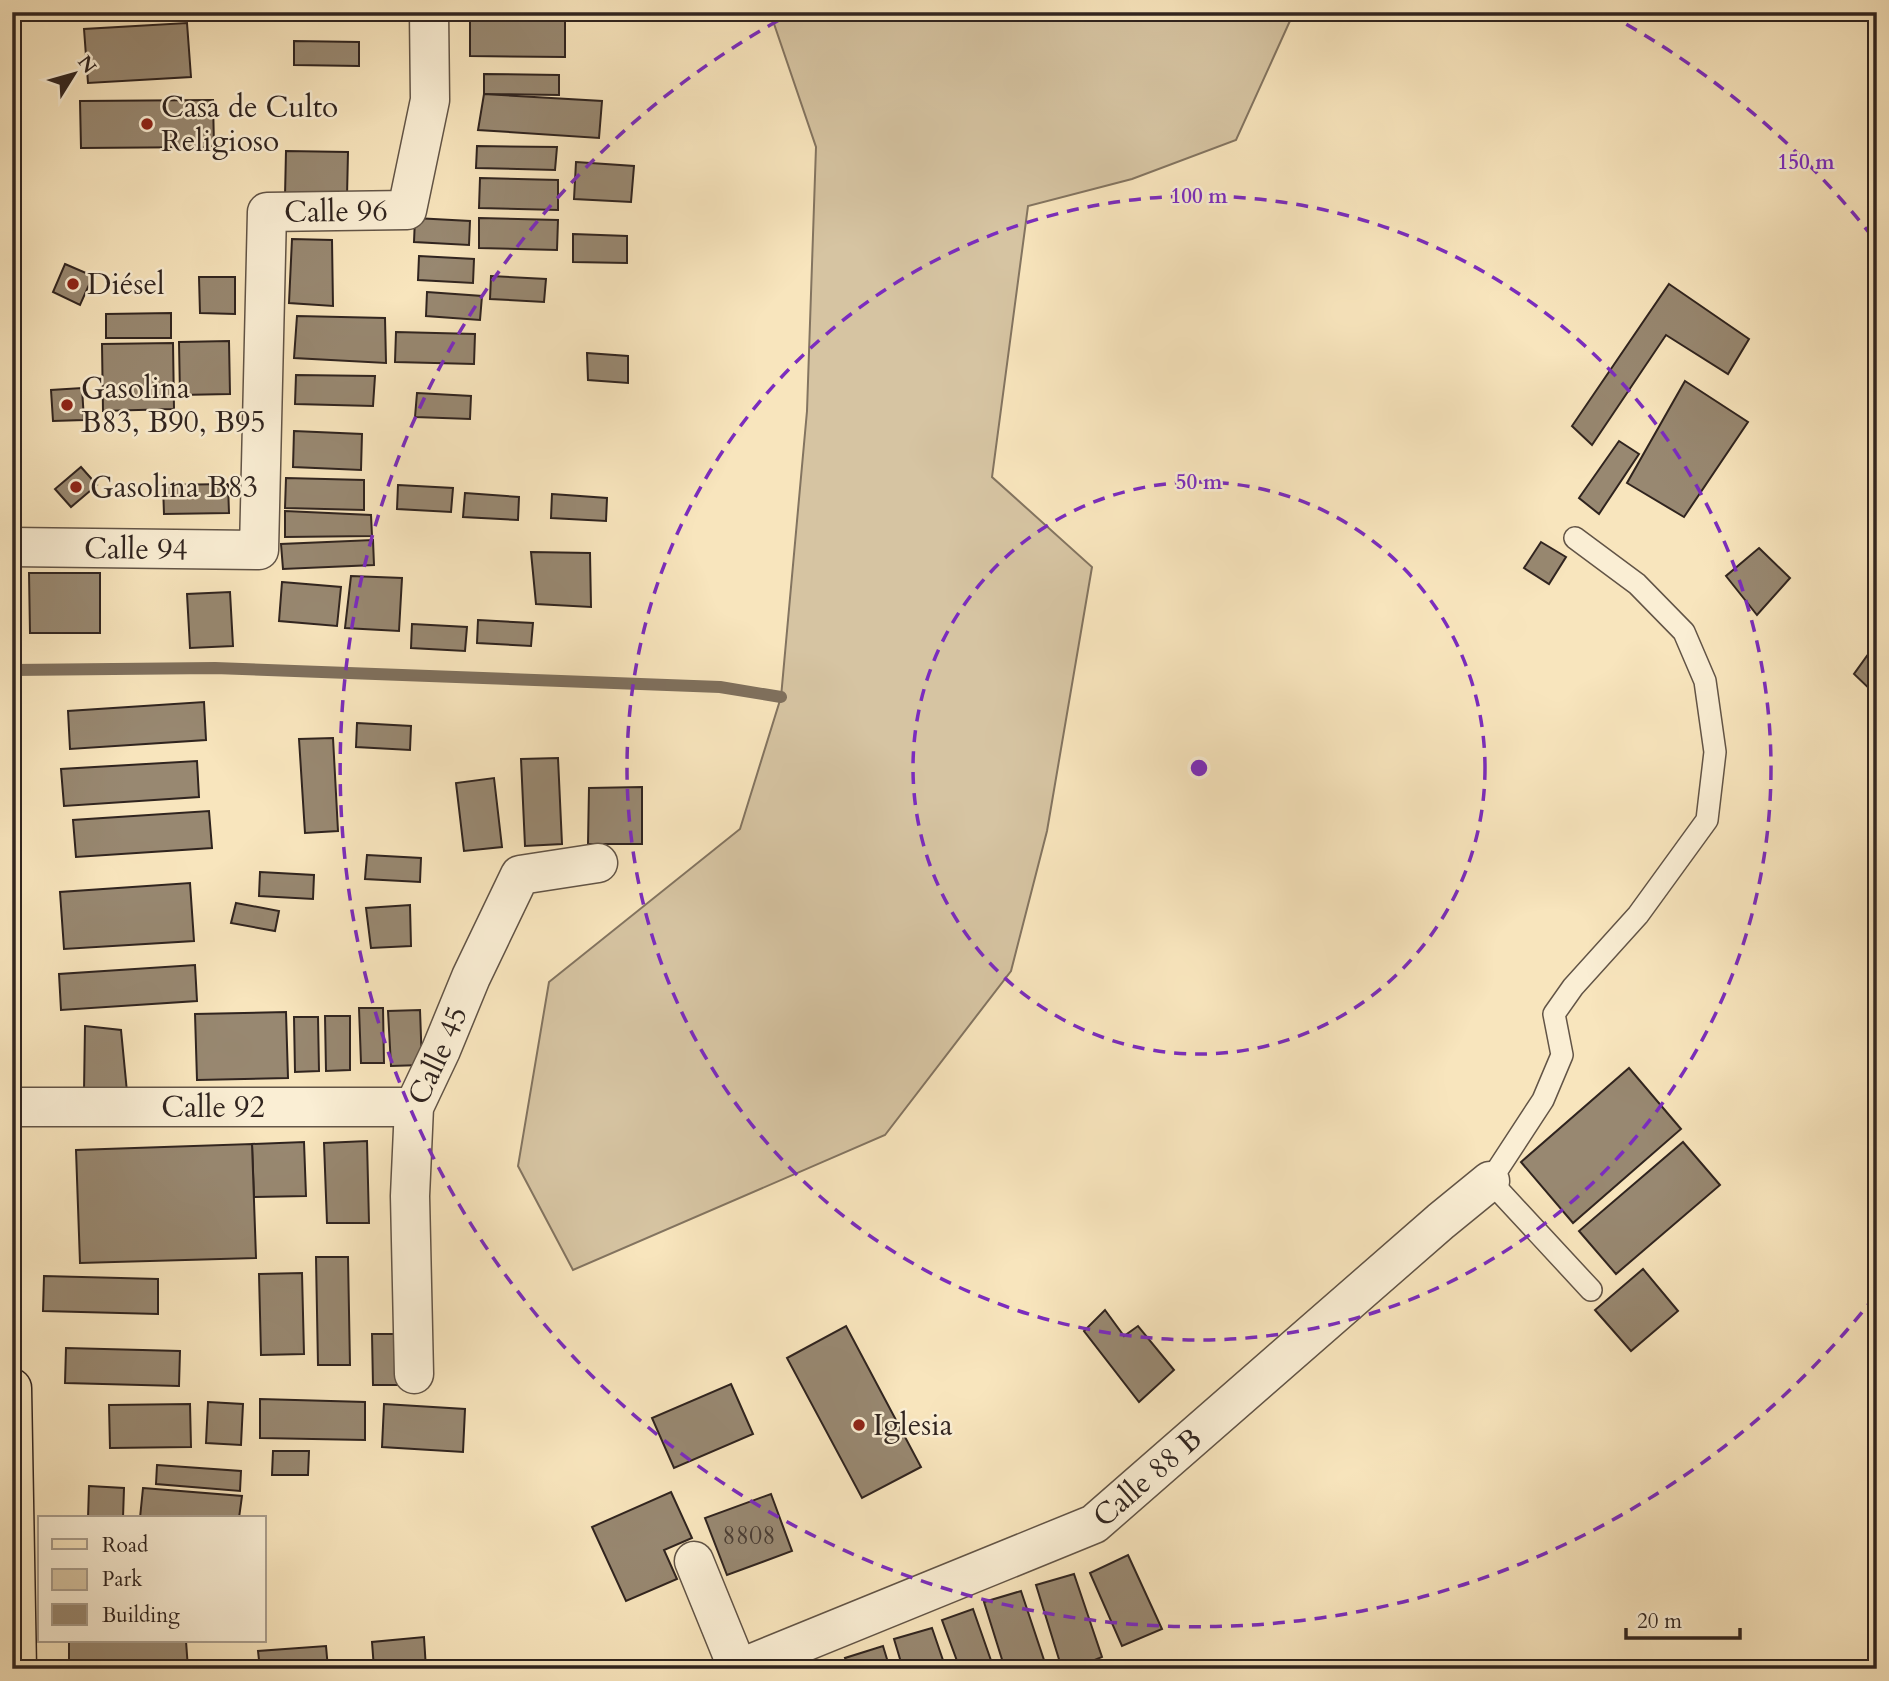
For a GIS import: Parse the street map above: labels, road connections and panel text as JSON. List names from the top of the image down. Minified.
{"streets":{"street":["Calle 96","Calle 94","Calle 45","Calle 92","Calle 88 B"]},"crossings":[["Calle 96","Calle 94"],["Calle 45","Calle 92"]],"places":["Casa de Culto Religioso","Diésel","Gasolina B83, B90, B95","Gasolina B83","Iglesia"],"house_numbers":["8808"],"legend":["Road","Park","Building"],"scale_bar":"20 m","north":"top right","rings":["150 m","100 m","50 m"]}
